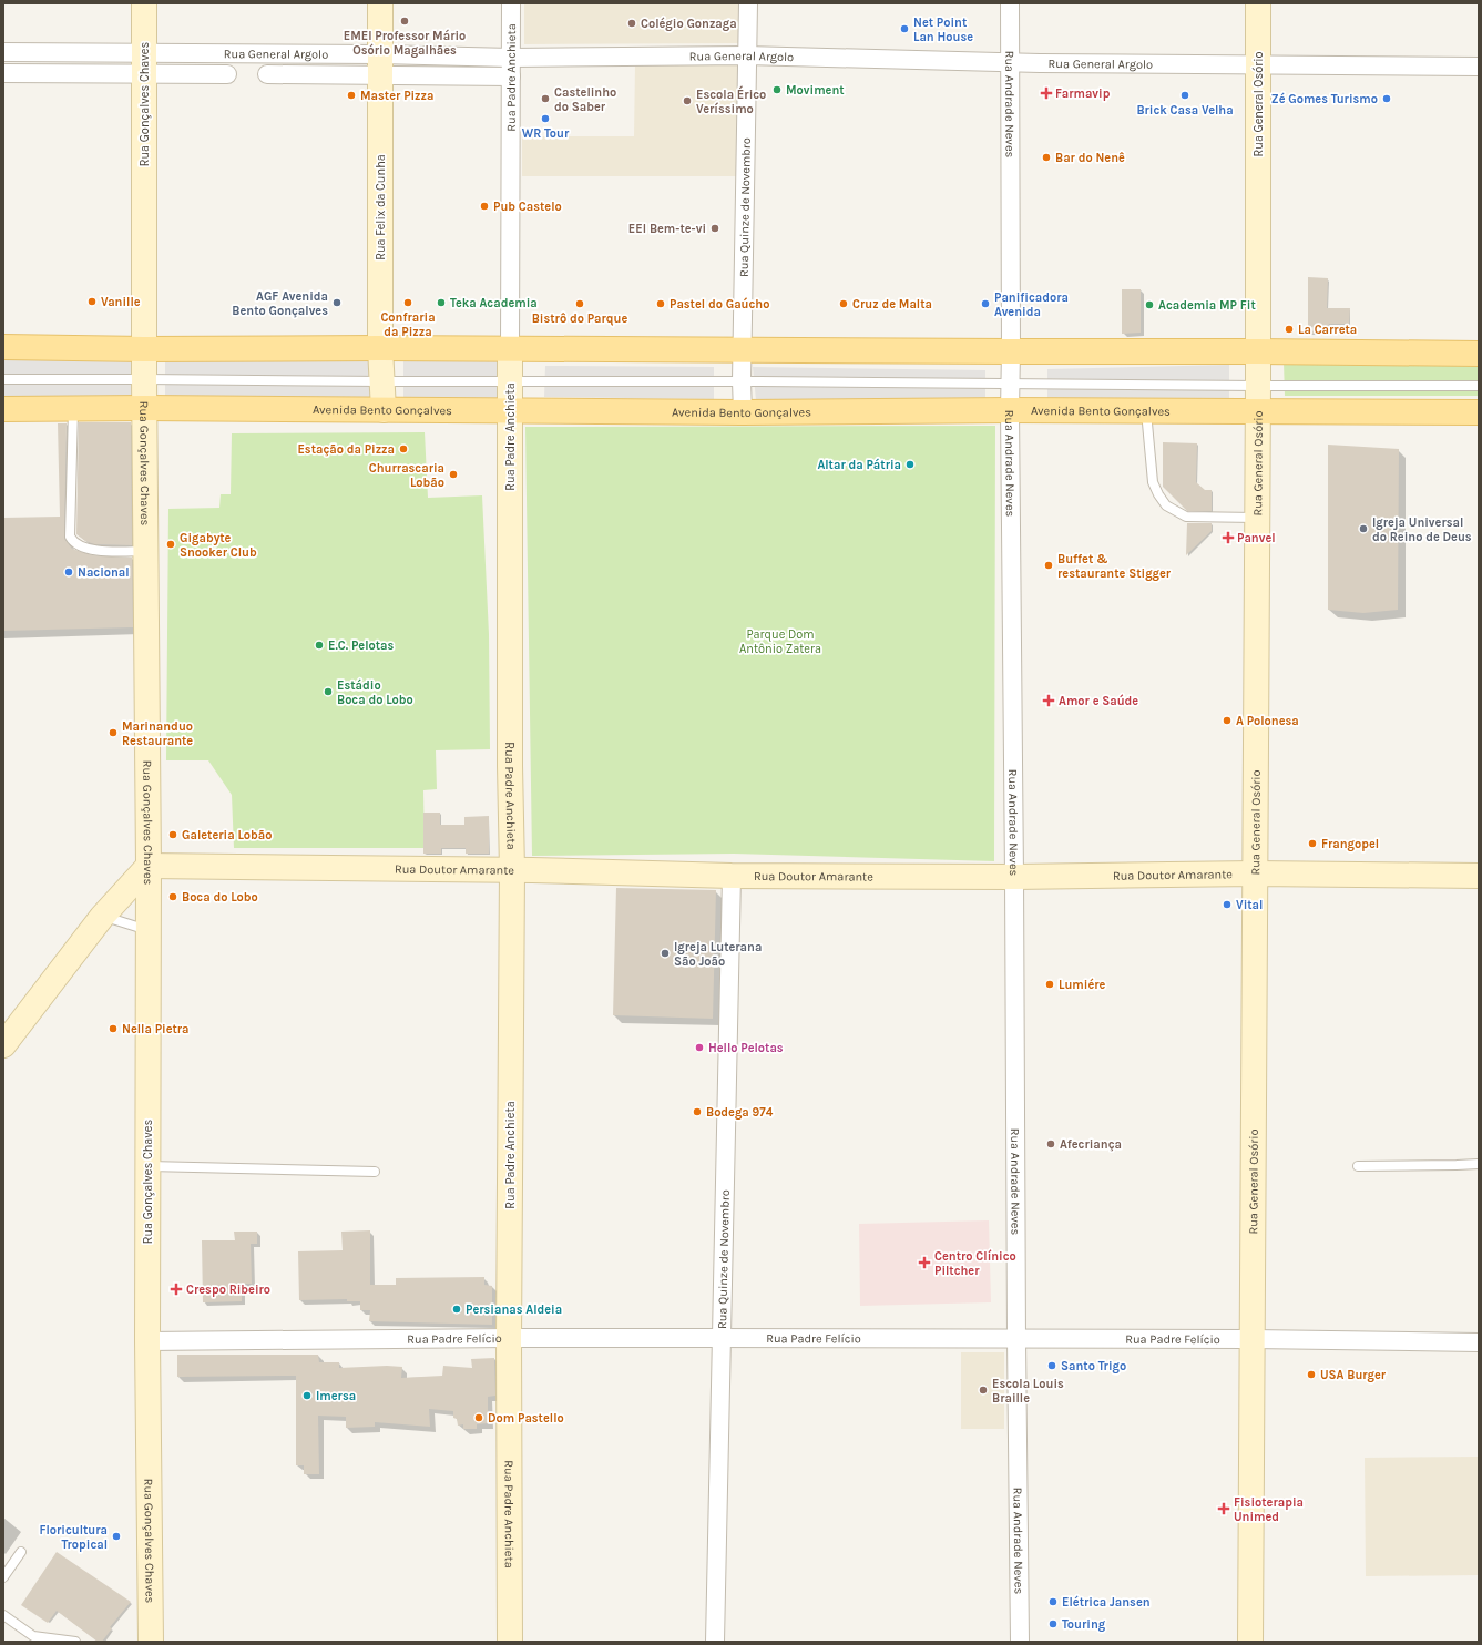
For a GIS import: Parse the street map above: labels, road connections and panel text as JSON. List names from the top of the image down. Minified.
{"streets":{"main road":["Avenida Bento Gonçalves"],"street":["Rua General Argolo","Rua Padre Anchieta","Rua Gonçalves Chaves","Rua Andrade Neves","Rua General Osório","Rua Felix da Cunha","Rua Quinze de Novembro","Rua Doutor Amarante","Rua Padre Felício"]},"crossings":[["Rua General Argolo","Rua Padre Anchieta"],["Rua General Argolo","Rua Gonçalves Chaves"],["Rua General Argolo","Rua Andrade Neves"],["Rua General Argolo","Rua General Osório"],["Rua General Argolo","Rua Felix da Cunha"],["Rua General Argolo","Rua Quinze de Novembro"],["Rua Padre Anchieta","Avenida Bento Gonçalves"],["Rua Padre Anchieta","Rua Doutor Amarante"],["Rua Padre Anchieta","Rua Padre Felício"],["Rua Gonçalves Chaves","Avenida Bento Gonçalves"],["Rua Gonçalves Chaves","Rua Doutor Amarante"],["Rua Gonçalves Chaves","Rua Padre Felício"],["Rua Andrade Neves","Avenida Bento Gonçalves"],["Rua Andrade Neves","Rua Doutor Amarante"],["Rua Andrade Neves","Rua Padre Felício"],["Rua General Osório","Avenida Bento Gonçalves"],["Rua General Osório","Rua Doutor Amarante"],["Rua General Osório","Rua Padre Felício"],["Rua Felix da Cunha","Avenida Bento Gonçalves"],["Rua Quinze de Novembro","Avenida Bento Gonçalves"],["Rua Quinze de Novembro","Rua Doutor Amarante"],["Rua Quinze de Novembro","Rua Padre Felício"]],"parks":["Parque Dom Antônio Zatera"],"places":{"other":["EMEI Professor Mário Osório Magalhães","Colégio Gonzaga","Net Point Lan House","Moviment","Master Pizza","Brick Casa Velha","Castelinho do Saber","Zé Gomes Turismo","Escola Érico Veríssimo","WR Tour","Bar do Nenê","Pub Castelo","EEI Bem-te-vi","Vanille","AGF Avenida Bento Gonçalves","Confraria da Pizza","Teka Academia","Bistrô do Parque","Pastel do Gaúcho","Cruz de Malta","Panificadora Avenida","Academia MP Fit","La Carreta","Estação da Pizza","Altar da Pátria","Churrascaria Lobão","Igreja Universal do Reino de Deus","Gigabyte Snooker Club","Buffet & restaurante Stigger","Nacional","E.C. Pelotas","Estádio Boca do Lobo","A Polonesa","Marinanduo Restaurante","Galeteria Lobão","Frangopel","Boca do Lobo","Vital","Igreja Luterana São João","Lumiére","Nella Pietra","Hello Pelotas","Bodega 974","Afecriança","Persianas Aldeia","Santo Trigo","USA Burger","Escola Louis Braille","Imersa","Dom Pastello","Floricultura Tropical","Elétrica Jansen","Touring"],"health":["Farmavip","Panvel","Amor e Saúde","Centro Clínico Piltcher","Crespo Ribeiro","Fisioterapia Unimed"]}}
